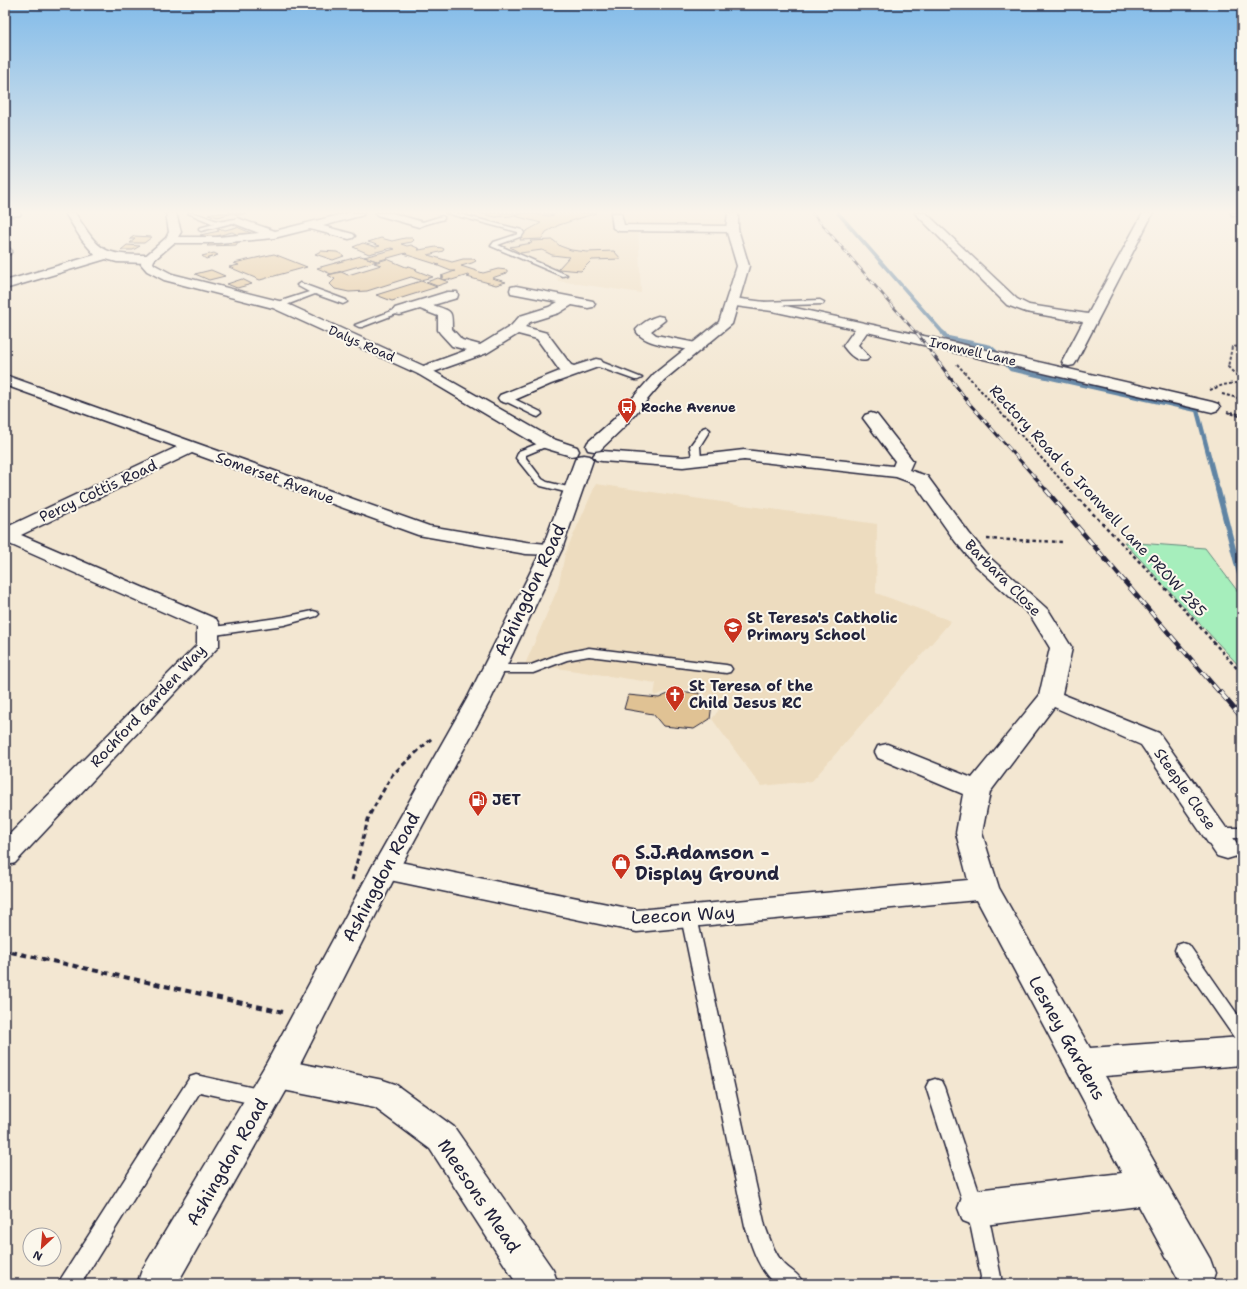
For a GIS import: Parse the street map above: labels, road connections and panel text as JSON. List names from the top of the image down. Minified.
{"streets":{"street":["Dalys Road","Ironwell Lane","Somerset Avenue","Percy Cottis Road","Barbara Close","Ashingdon Road","Rochford Garden Way","Steeple Close","Leecon Way","Lesney Gardens","Meesons Mead"],"path":["Rectory Road to Ironwell Lane PROW 285"]},"crossings":[["Dalys Road","Ashingdon Road"],["Ironwell Lane","Rectory Road to Ironwell Lane PROW 285"],["Ironwell Lane","Ashingdon Road"],["Somerset Avenue","Percy Cottis Road"],["Somerset Avenue","Ashingdon Road"],["Percy Cottis Road","Rochford Garden Way"],["Barbara Close","Steeple Close"],["Barbara Close","Leecon Way"],["Barbara Close","Lesney Gardens"],["Ashingdon Road","Leecon Way"],["Ashingdon Road","Meesons Mead"],["Leecon Way","Lesney Gardens"]],"places":{"bus stop":["Roche Avenue"],"school or university":["St Teresa's Catholic Primary School"],"church":["St Teresa of the Child Jesus RC"],"fuel station":["JET"],"shop":["S.J.Adamson - Display Ground"]},"north":"bottom left"}
